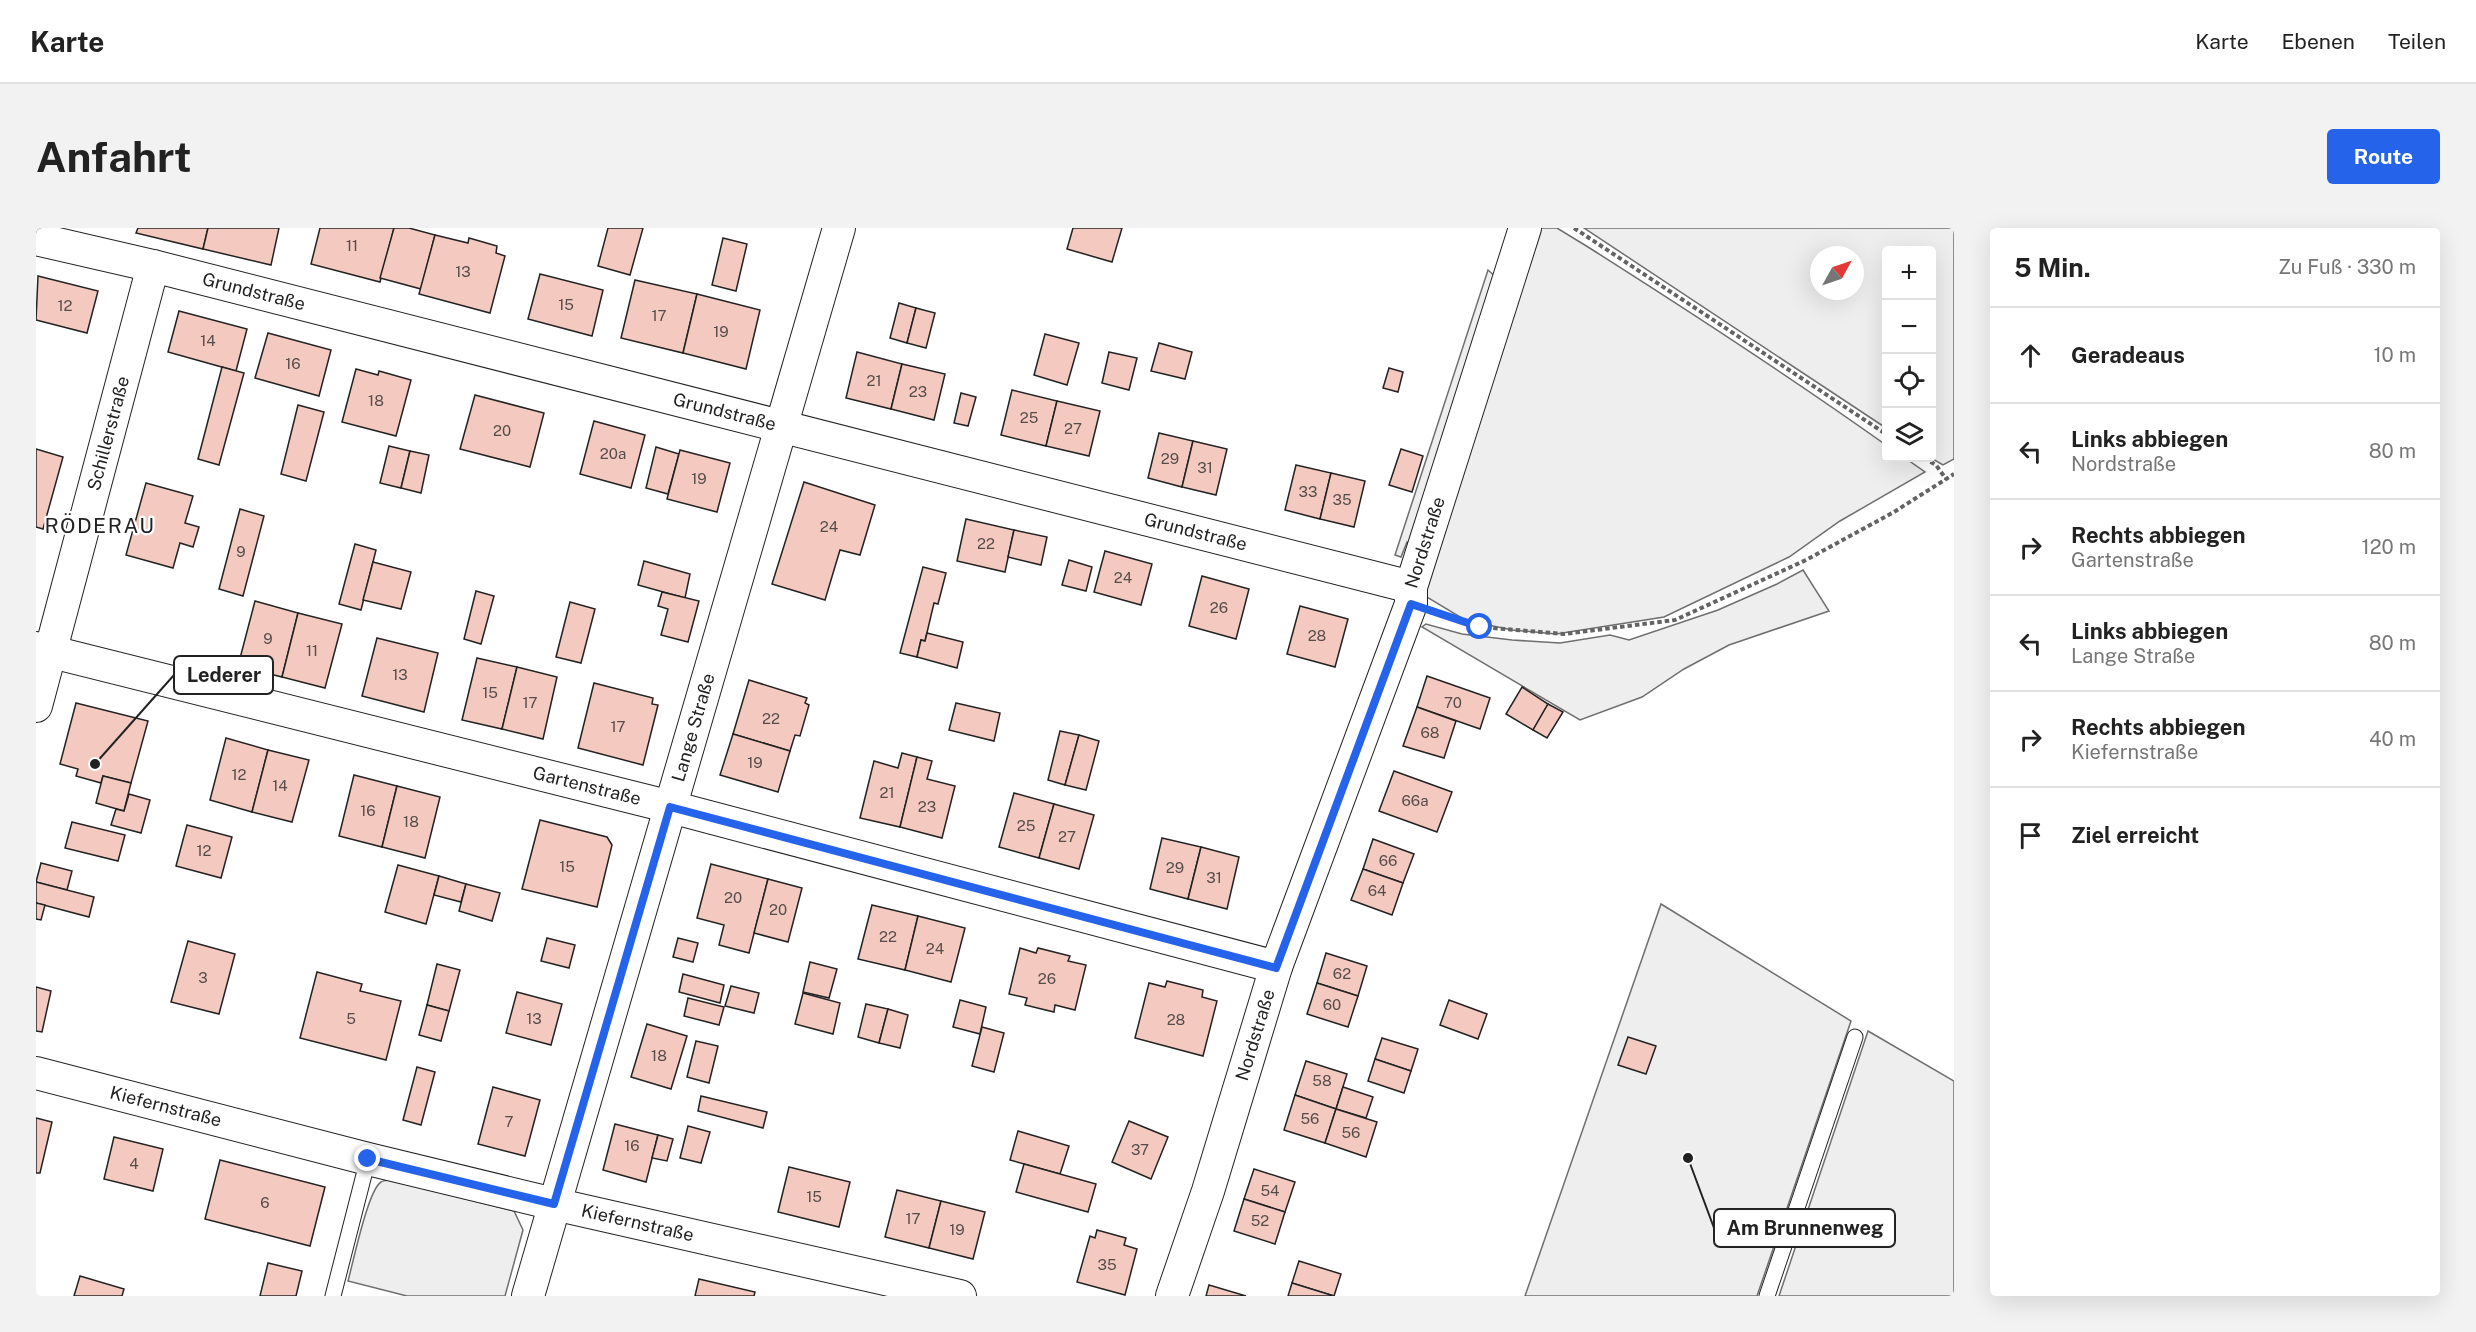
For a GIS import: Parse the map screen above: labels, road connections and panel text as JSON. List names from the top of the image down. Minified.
{"streets":{"street":["Grundstraße","Schillerstraße","Nordstraße","Lange Straße","Gartenstraße","Kiefernstraße"]},"crossings":[["Grundstraße","Schillerstraße"],["Grundstraße","Nordstraße"],["Grundstraße","Lange Straße"],["Schillerstraße","Gartenstraße"],["Nordstraße","Gartenstraße"],["Lange Straße","Gartenstraße"],["Lange Straße","Kiefernstraße"]],"districts":["RÖDERAU"],"places":["Lederer","Am Brunnenweg"],"house_numbers":["11","13","15","12","17","19","14","16","21","23","18","25","27","20","20a","29","31","19","33","35","24","22","9","24","26","28","9","11","13","15","17","70","22","17","68","19","12","14","21","66a","23","16","18","25","27","12","66","15","29","31","64","20","20","22","24","62","3","26","60","5","13","28","18","58","56","7","56","16","37","4","54","15","6","17","52","19","35"],"north":"top right","page":{"header":"Karte","nav":["Karte","Ebenen","Teilen"],"buttons":"Route","title":"Anfahrt","heading":["5 Min.","Zu Fuß · 330 m"],"map_buttons":["+","−"],"list":[["Geradeaus","10 m"],["Links abbiegen","Nordstraße","80 m"],["Rechts abbiegen","Gartenstraße","120 m"],["Links abbiegen","Lange Straße","80 m"],["Rechts abbiegen","Kiefernstraße","40 m"],"Ziel erreicht"]}}
